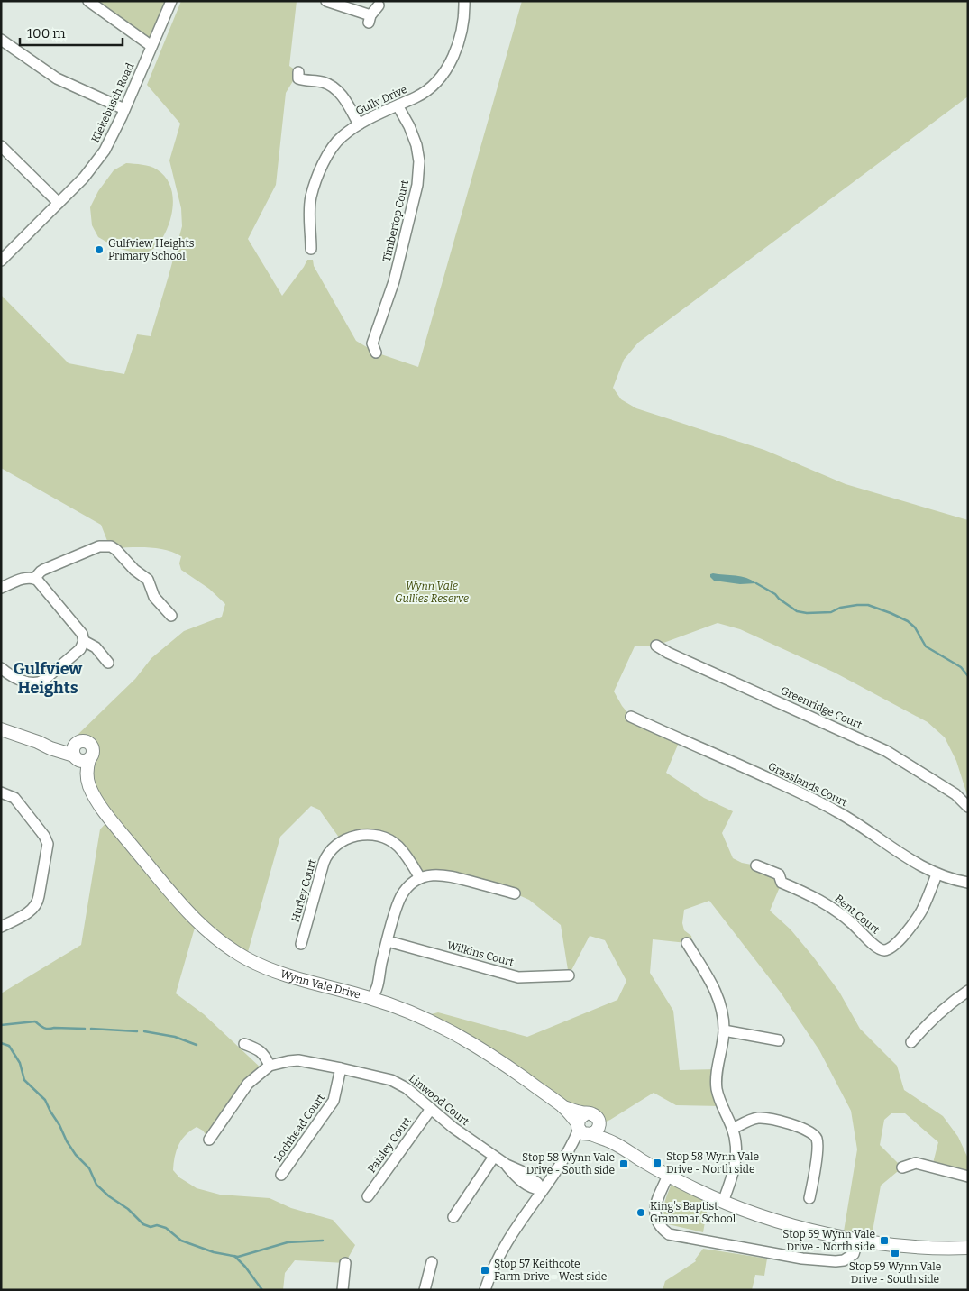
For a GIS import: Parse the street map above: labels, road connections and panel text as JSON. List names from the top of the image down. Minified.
{"streets":{"main road":["Wynn Vale Drive"],"street":["Gully Drive","Kiekebusch Road","Timbertop Court","Greenridge Court","Grasslands Court","Hurley Court","Bent Court","Wilkins Court","Linwood Court","Lochhead Court","Paisley Court"]},"crossings":[["Gully Drive","Timbertop Court"],["Grasslands Court","Bent Court"],["Linwood Court","Lochhead Court"],["Linwood Court","Paisley Court"]],"districts":["Gulfview Heights"],"parks":["Wynn Vale Gullies Reserve"],"places":{"other":["Gulfview Heights Primary School","King's Baptist Grammar School"],"transit":["Stop 58 Wynn Vale Drive - North side","Stop 58 Wynn Vale Drive - South side","Stop 59 Wynn Vale Drive - North side","Stop 59 Wynn Vale Drive - South side","Stop 57 Keithcote Farm Drive - West side"]},"scale_bar":"100 m"}
